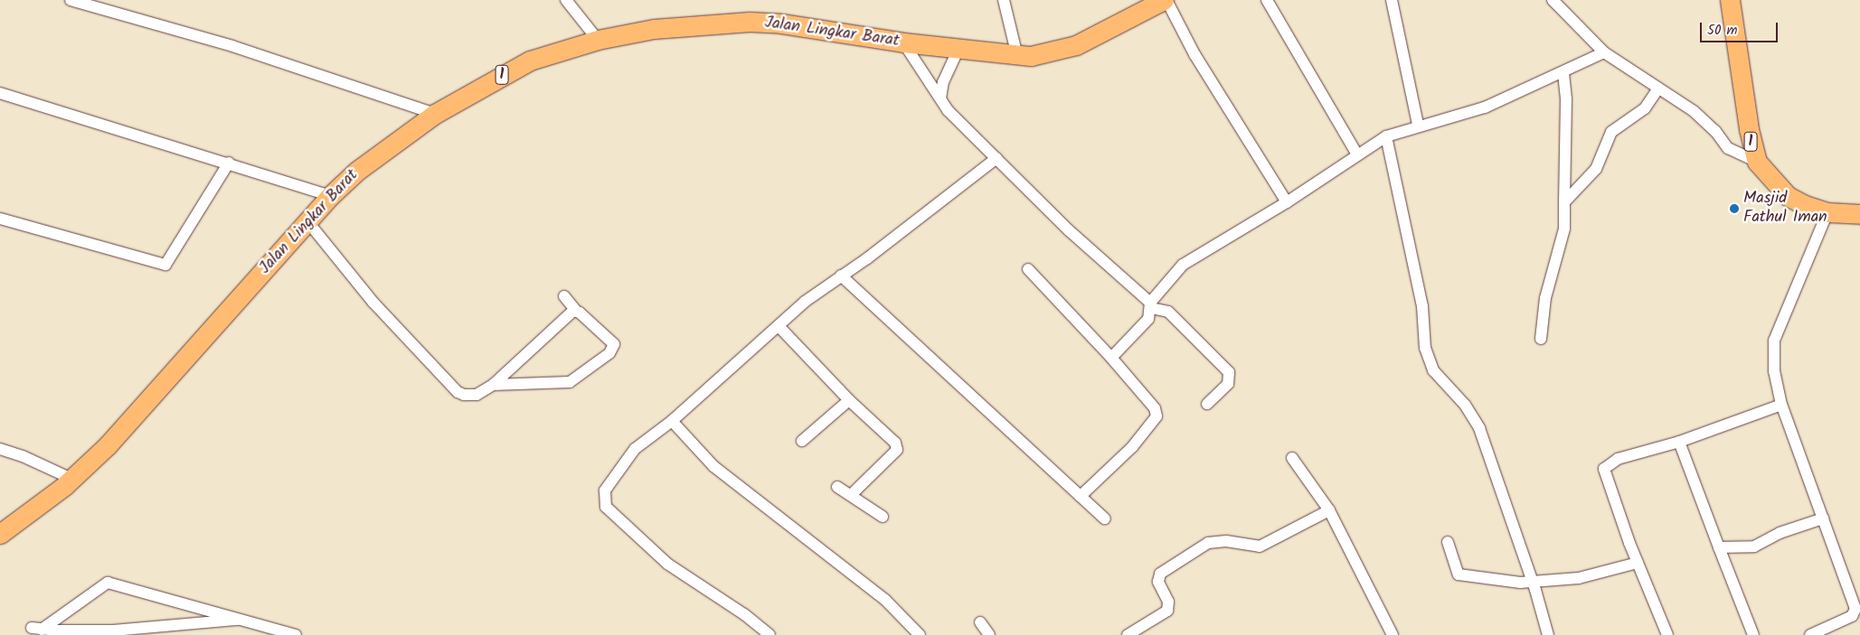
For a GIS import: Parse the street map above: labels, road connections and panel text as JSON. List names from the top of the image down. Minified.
{"streets":{"highway":["Jalan Lingkar Barat","1"]},"places":["Masjid Fathul Iman"],"scale_bar":"50 m"}
